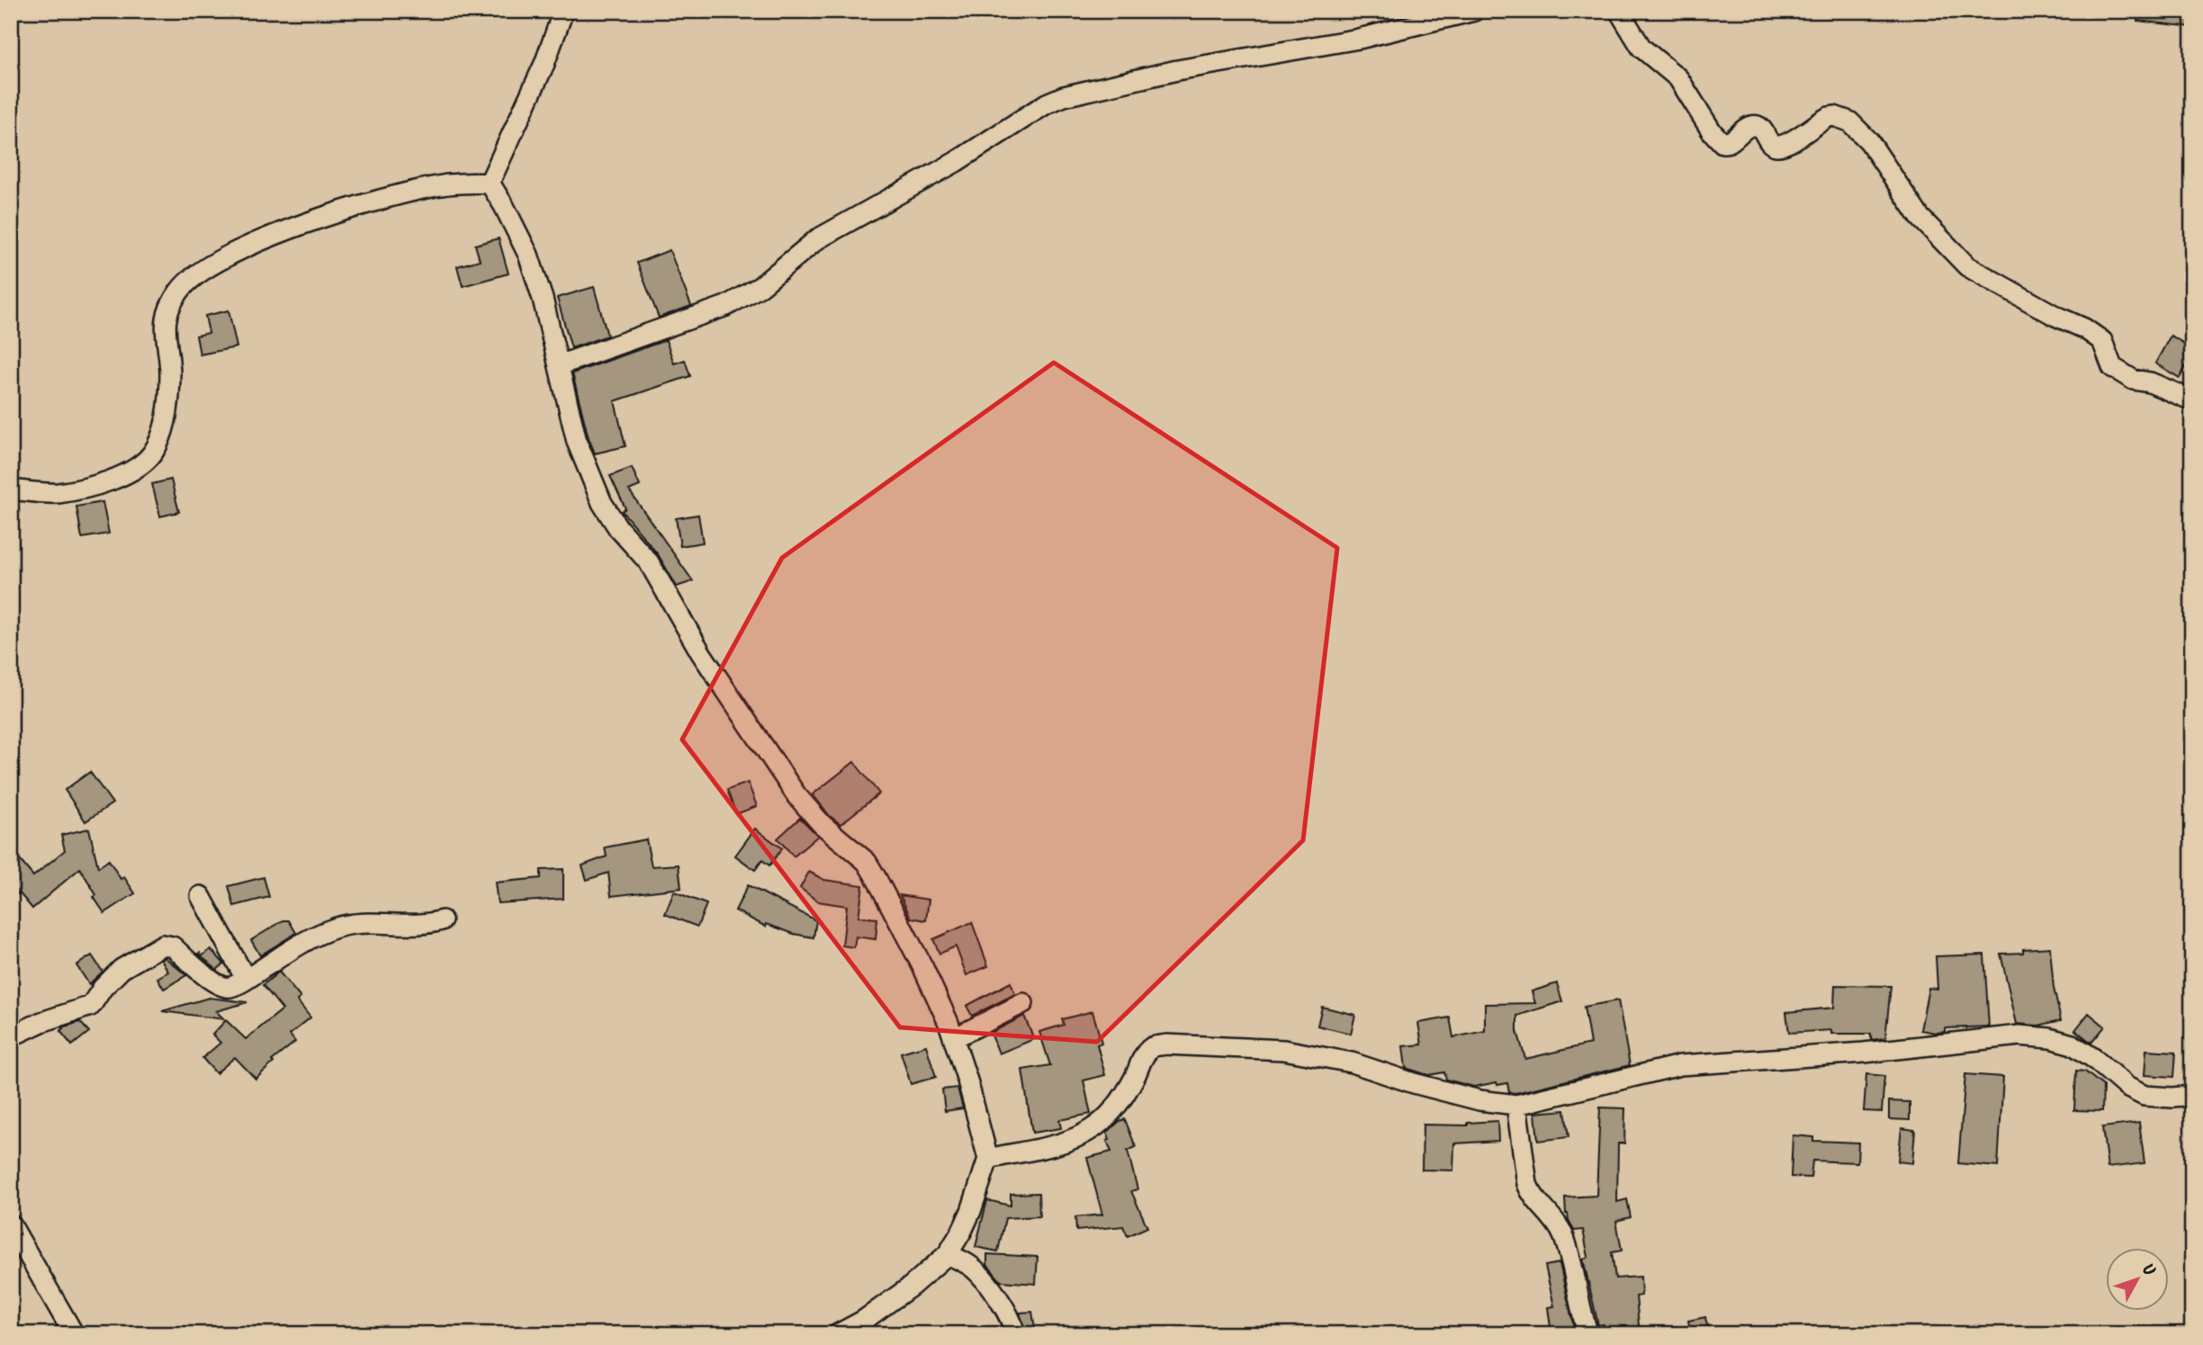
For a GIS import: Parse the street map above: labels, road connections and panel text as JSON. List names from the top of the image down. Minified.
{"north":"top right"}
